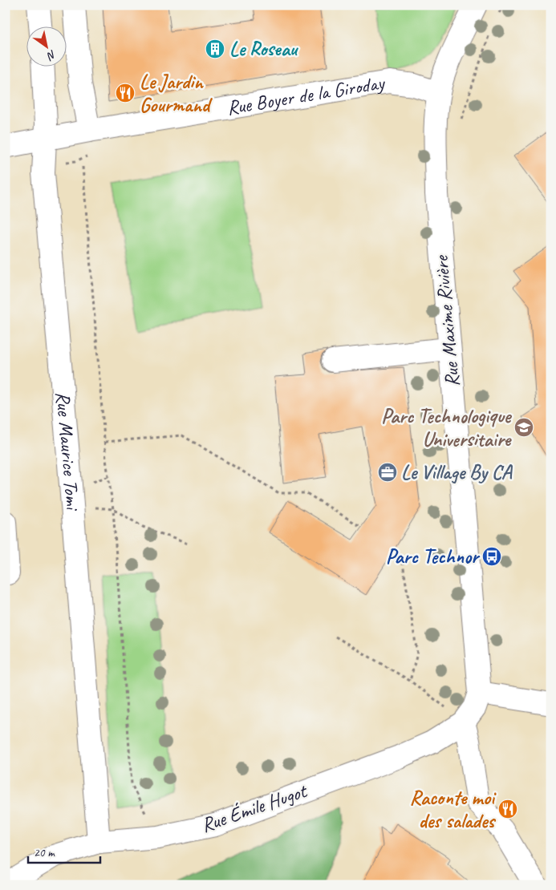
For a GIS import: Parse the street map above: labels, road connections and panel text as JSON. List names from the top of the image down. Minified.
{"streets":{"street":["Rue Boyer de la Giroday","Rue Maxime Rivière","Rue Maurice Tomi","Rue Émile Hugot"]},"crossings":[["Rue Boyer de la Giroday","Rue Maxime Rivière"],["Rue Boyer de la Giroday","Rue Maurice Tomi"],["Rue Maxime Rivière","Rue Émile Hugot"],["Rue Maurice Tomi","Rue Émile Hugot"]],"places":{"building":["Le Roseau"],"restaurant":["Le Jardin Gourmand","Raconte moi des salades"],"school or university":["Parc Technologique Universitaire"],"office":["Le Village By CA"],"bus stop":["Parc Technor"]},"scale_bar":"20 m","north":"bottom right"}
